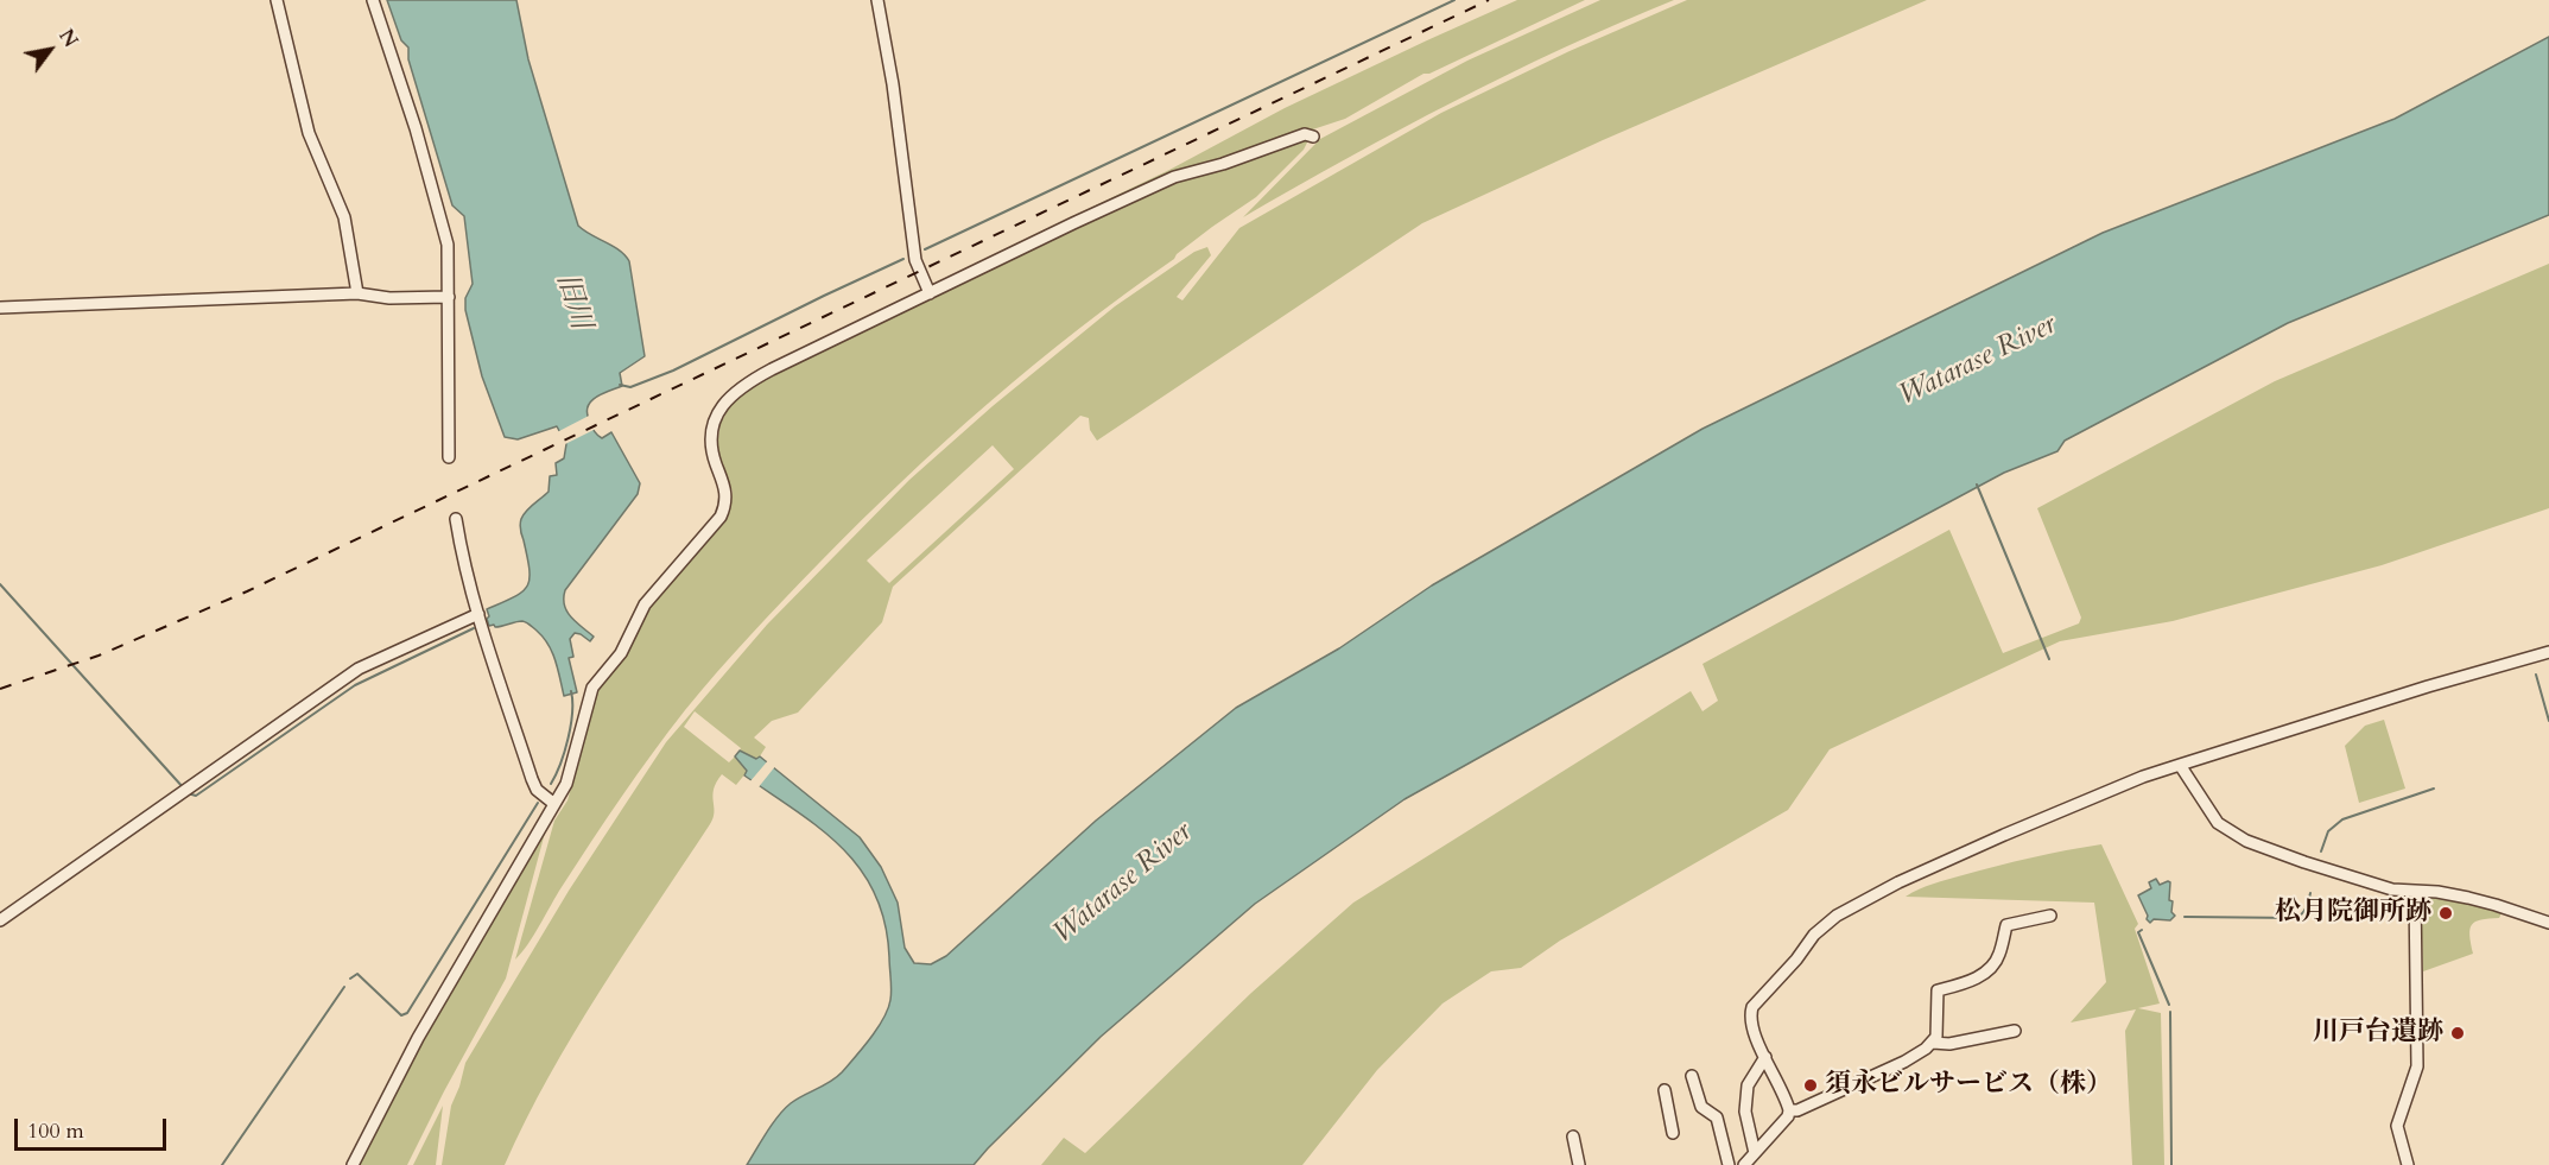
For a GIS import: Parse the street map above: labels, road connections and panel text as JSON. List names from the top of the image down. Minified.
{"water":["旧川","Watarase River"],"places":["松月院御所跡","川戸台遺跡","須永ビルサービス（株）"],"scale_bar":"100 m","north":"top right"}
